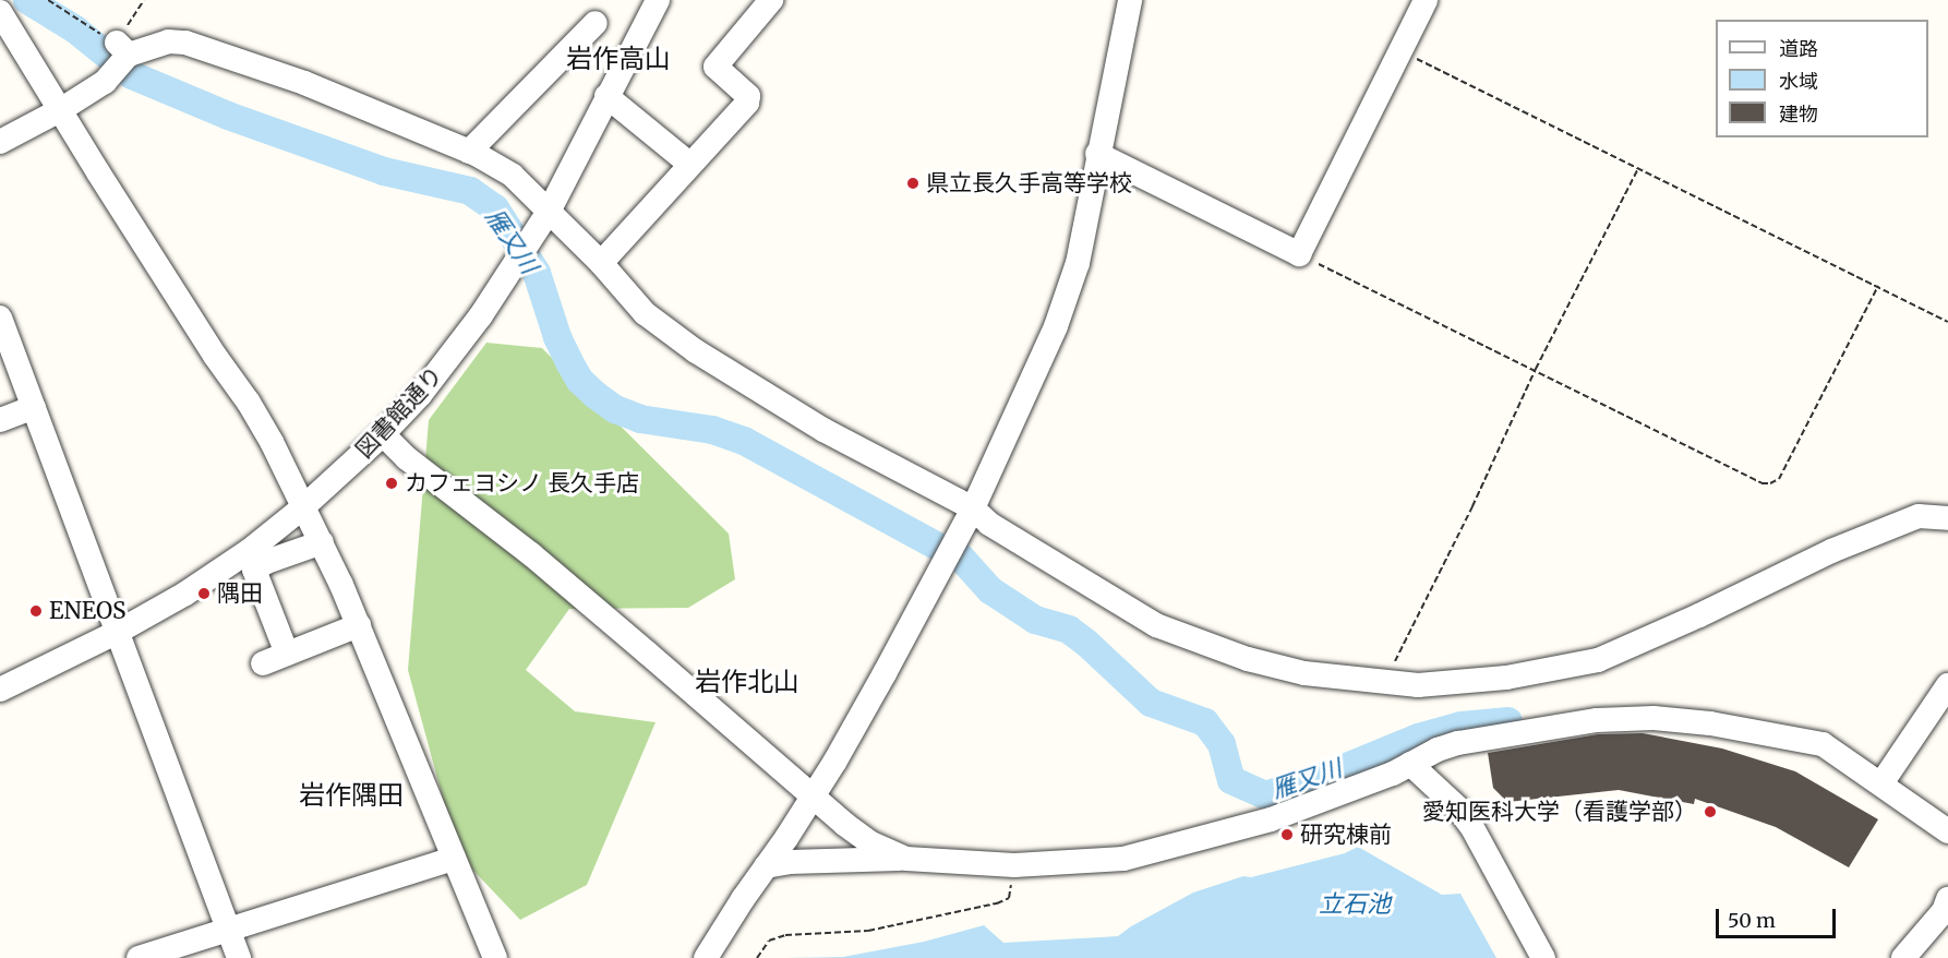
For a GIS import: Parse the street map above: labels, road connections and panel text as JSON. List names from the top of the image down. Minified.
{"streets":{"street":["図書館通り"]},"districts":["岩作高山","岩作北山","岩作隅田"],"water":["雁又川","立石池"],"places":["県立長久手高等学校","カフェヨシノ 長久手店","隅田","ENEOS","愛知医科大学（看護学部）","研究棟前"],"legend":["道路","水域","建物"],"scale_bar":"50 m"}
